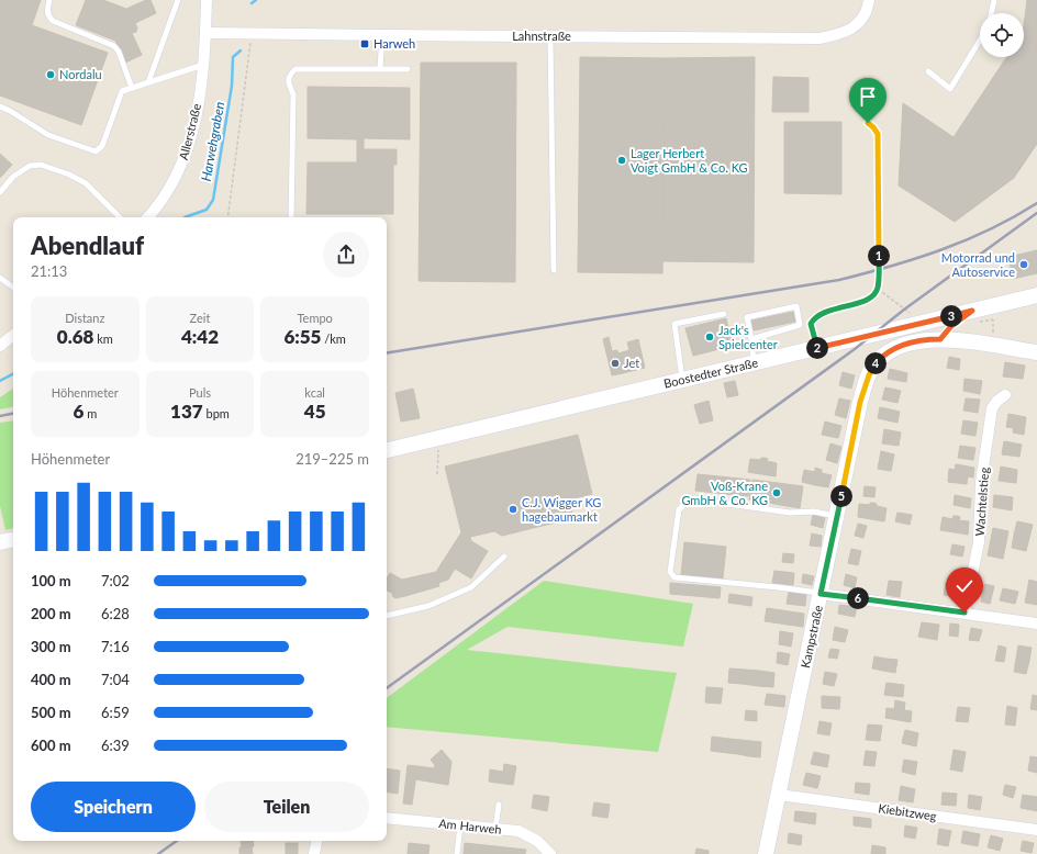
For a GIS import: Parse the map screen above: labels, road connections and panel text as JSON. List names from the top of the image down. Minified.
{"streets":{"street":["Lahnstraße","Allerstraße","Boostedter Straße","Wachtelstieg","Kampstraße","Kiebitzweg","Am Harweh"]},"crossings":[["Lahnstraße","Allerstraße"],["Kampstraße","Kiebitzweg"]],"water":["Harwehgraben"],"places":{"transit":["Harweh"],"other":["Nordalu","Lager Herbert Voigt GmbH & Co. KG","Motorrad und Autoservice","Jack's Spielcenter","Jet","Voß-Krane GmbH & Co. KG","C.J. Wigger KG hagebaumarkt"]},"page":{"heading":["Abendlauf","21:13"],"pins":["1","3","2","4","5","6"],"stats":[["Distanz","0.68 km"],["Zeit","4:42"],["Tempo","6:55 /km"],["Höhenmeter","6 m"],["Puls","137 bpm"],["kcal","45"]],"chart":["Höhenmeter","219–225 m"],"list":[{"name":"100 m","note":"7:02"},{"name":"200 m","note":"6:28"},{"name":"300 m","note":"7:16"},{"name":"400 m","note":"7:04"},{"name":"500 m","note":"6:59"},{"name":"600 m","note":"6:39"}],"buttons":["Speichern","Teilen"]}}
